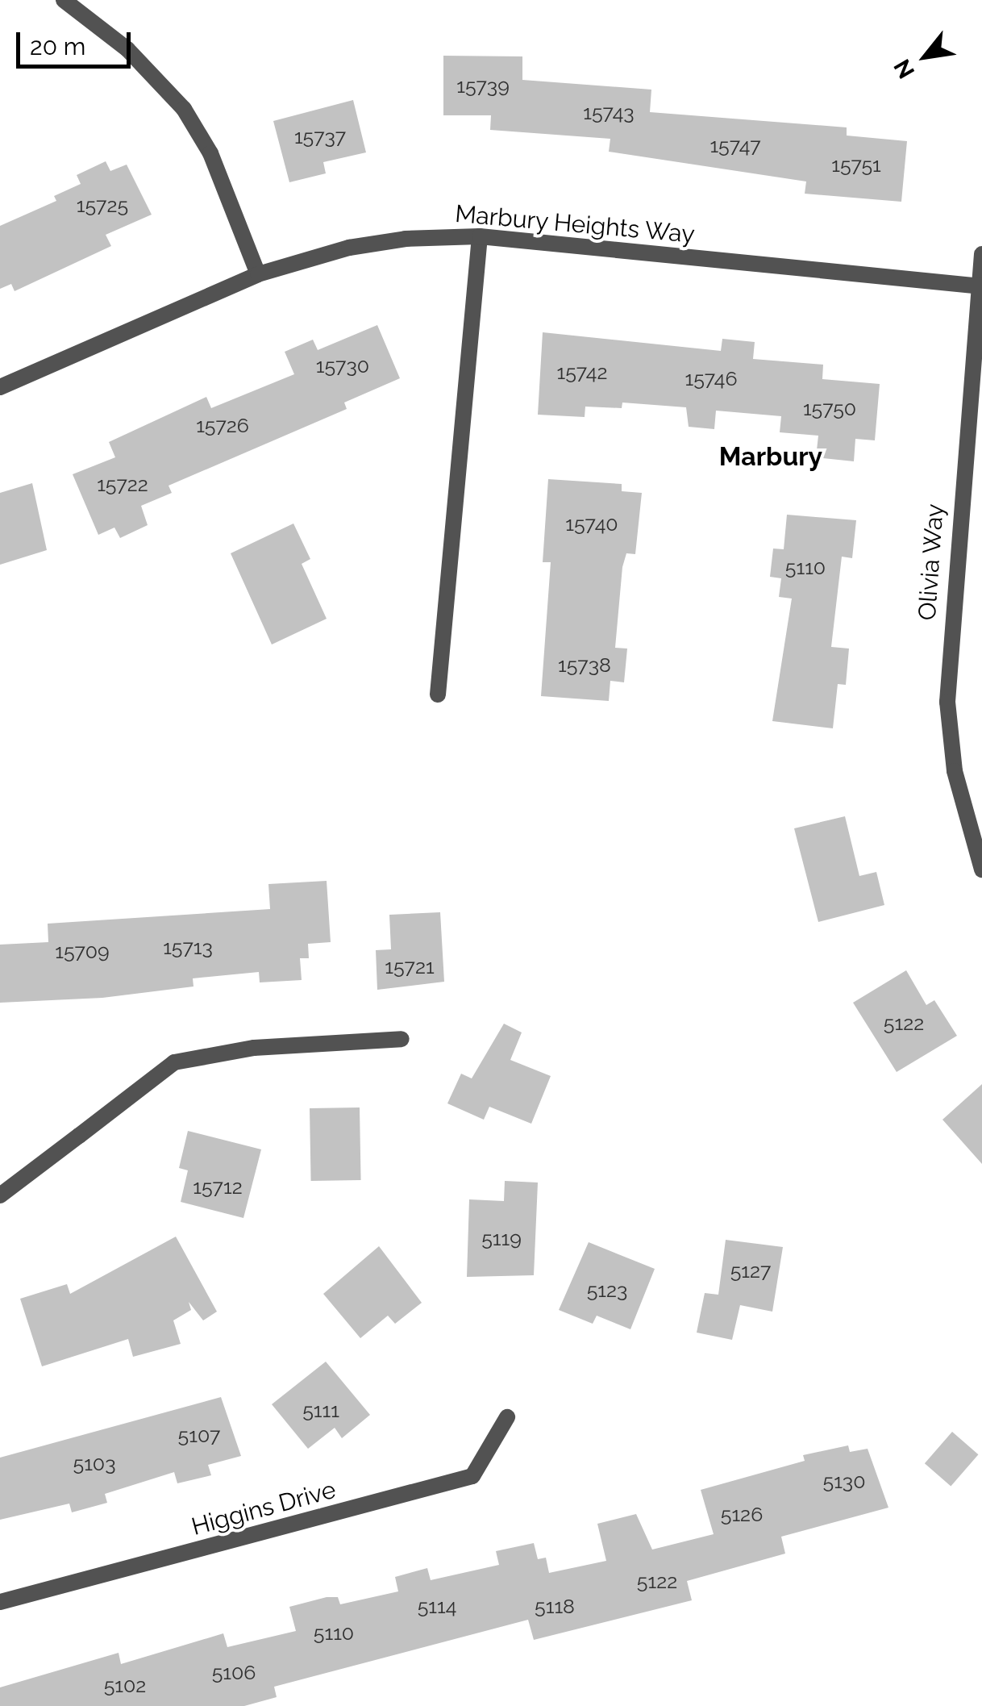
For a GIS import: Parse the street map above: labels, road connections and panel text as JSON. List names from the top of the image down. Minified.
{"streets":{"street":["Marbury Heights Way","Olivia Way","Higgins Drive"]},"crossings":[["Marbury Heights Way","Olivia Way"]],"districts":["Marbury"],"house_numbers":["15739","15743","15737","15747","15751","15725","15730","15742","15746","15750","15726","15722","15740","5110","15738","15713","15709","15721","5122","15712","5119","5127","5123","5111","5107","5103","5130","5126","5122","5114","5118","5110","5106","5102"],"scale_bar":"20 m","north":"bottom left"}
